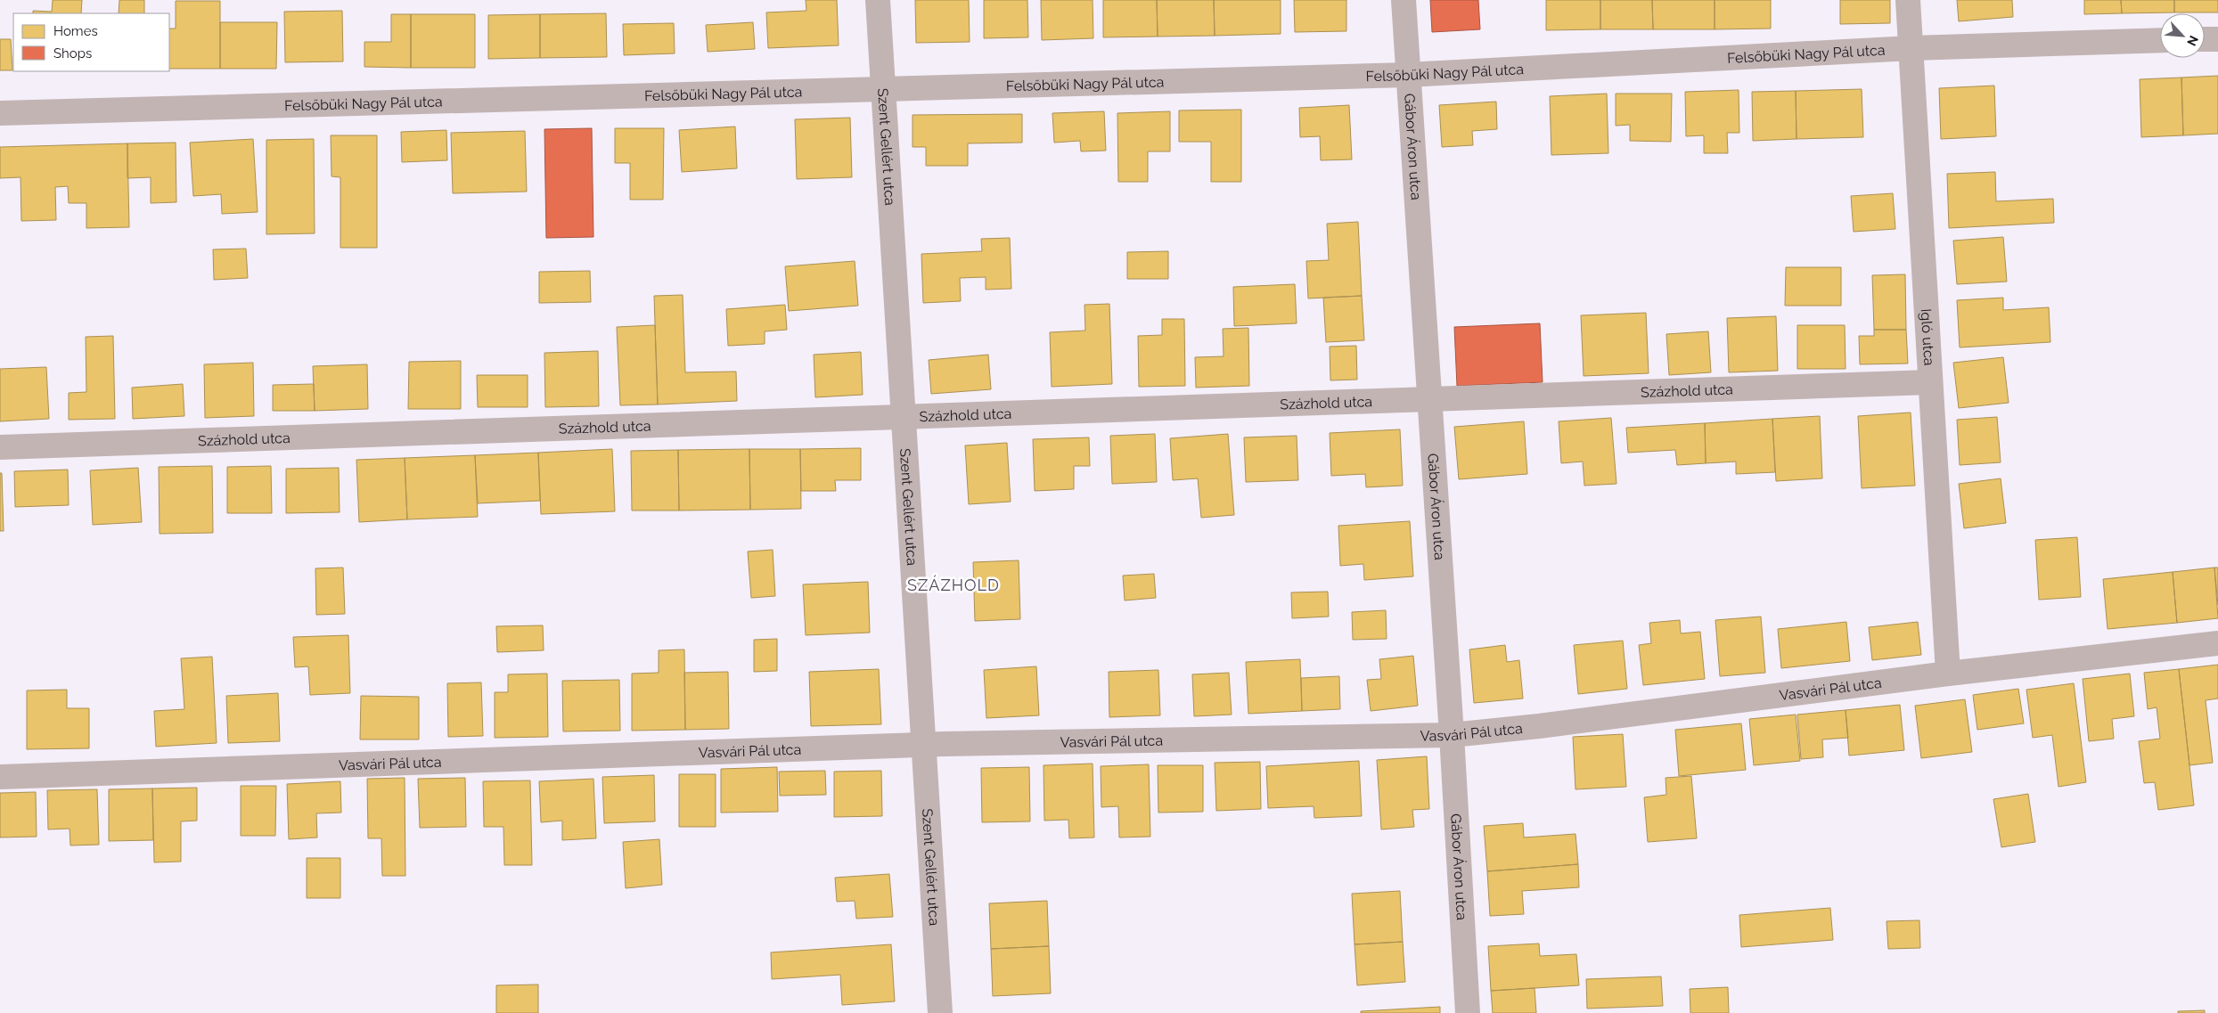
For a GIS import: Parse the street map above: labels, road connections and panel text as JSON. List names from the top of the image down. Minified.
{"streets":{"street":["Felsőbüki Nagy Pál utca","Szent Gellért utca","Gábor Áron utca","Igló utca","Százhold utca","Vasvári Pál utca"]},"crossings":[["Felsőbüki Nagy Pál utca","Szent Gellért utca"],["Felsőbüki Nagy Pál utca","Gábor Áron utca"],["Felsőbüki Nagy Pál utca","Igló utca"],["Szent Gellért utca","Százhold utca"],["Szent Gellért utca","Vasvári Pál utca"],["Gábor Áron utca","Százhold utca"],["Gábor Áron utca","Vasvári Pál utca"],["Igló utca","Százhold utca"],["Igló utca","Vasvári Pál utca"]],"districts":["SZÁZHOLD"],"legend":["Homes","Shops"],"north":"bottom right"}
